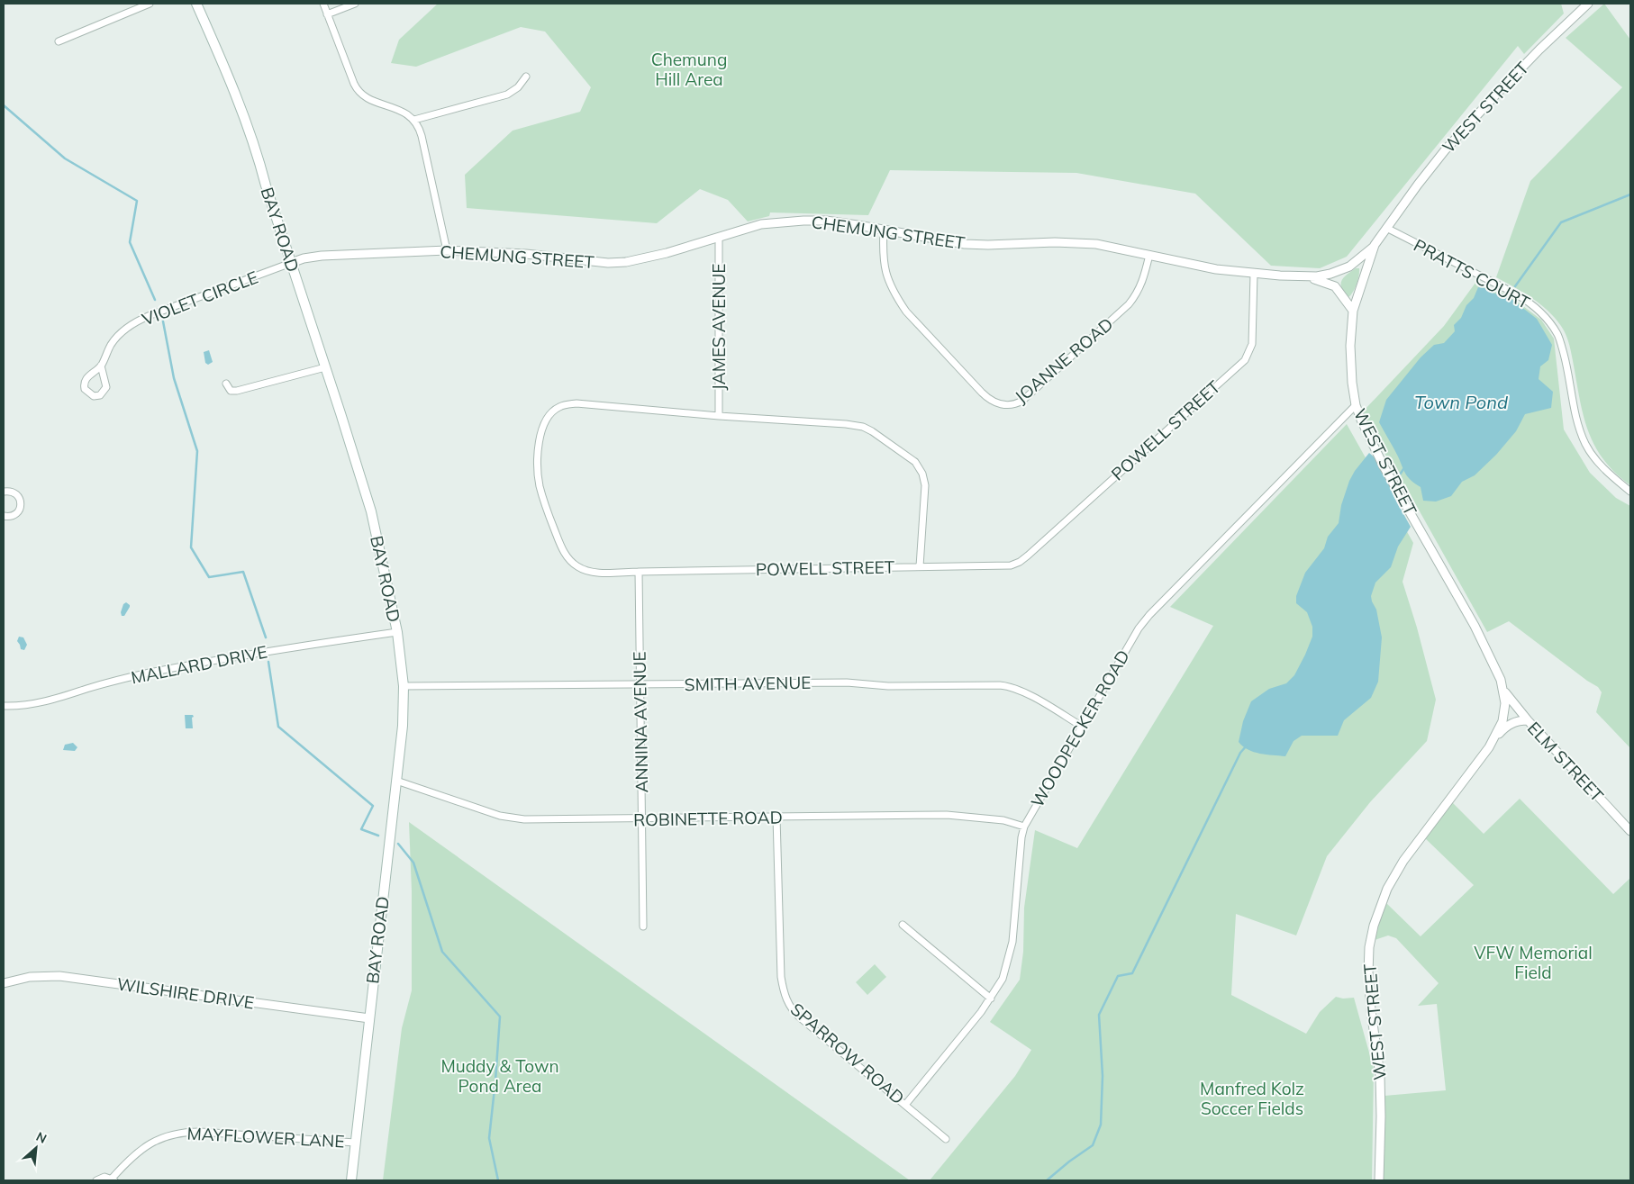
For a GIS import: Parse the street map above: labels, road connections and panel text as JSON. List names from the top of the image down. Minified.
{"streets":{"main road":["BAY ROAD"],"street":["WEST STREET","CHEMUNG STREET","PRATTS COURT","VIOLET CIRCLE","JAMES AVENUE","JOANNE ROAD","POWELL STREET","MALLARD DRIVE","SMITH AVENUE","ANNINA AVENUE","WOODPECKER ROAD","ELM STREET","ROBINETTE ROAD","WILSHIRE DRIVE","SPARROW ROAD","MAYFLOWER LANE"]},"crossings":[["WEST STREET","CHEMUNG STREET"],["WEST STREET","PRATTS COURT"],["WEST STREET","WOODPECKER ROAD"],["WEST STREET","ELM STREET"],["BAY ROAD","CHEMUNG STREET"],["BAY ROAD","VIOLET CIRCLE"],["BAY ROAD","MALLARD DRIVE"],["BAY ROAD","SMITH AVENUE"],["BAY ROAD","ROBINETTE ROAD"],["BAY ROAD","WILSHIRE DRIVE"],["BAY ROAD","MAYFLOWER LANE"],["CHEMUNG STREET","VIOLET CIRCLE"],["CHEMUNG STREET","JAMES AVENUE"],["CHEMUNG STREET","JOANNE ROAD"],["CHEMUNG STREET","POWELL STREET"],["JAMES AVENUE","POWELL STREET"],["POWELL STREET","ANNINA AVENUE"],["SMITH AVENUE","ANNINA AVENUE"],["SMITH AVENUE","WOODPECKER ROAD"],["ANNINA AVENUE","ROBINETTE ROAD"],["WOODPECKER ROAD","ROBINETTE ROAD"],["WOODPECKER ROAD","SPARROW ROAD"],["ROBINETTE ROAD","SPARROW ROAD"]],"water":["Town Pond"],"parks":["Chemung Hill Area","VFW Memorial Field","Muddy & Town Pond Area","Manfred Kolz Soccer Fields"],"north":"top right"}
